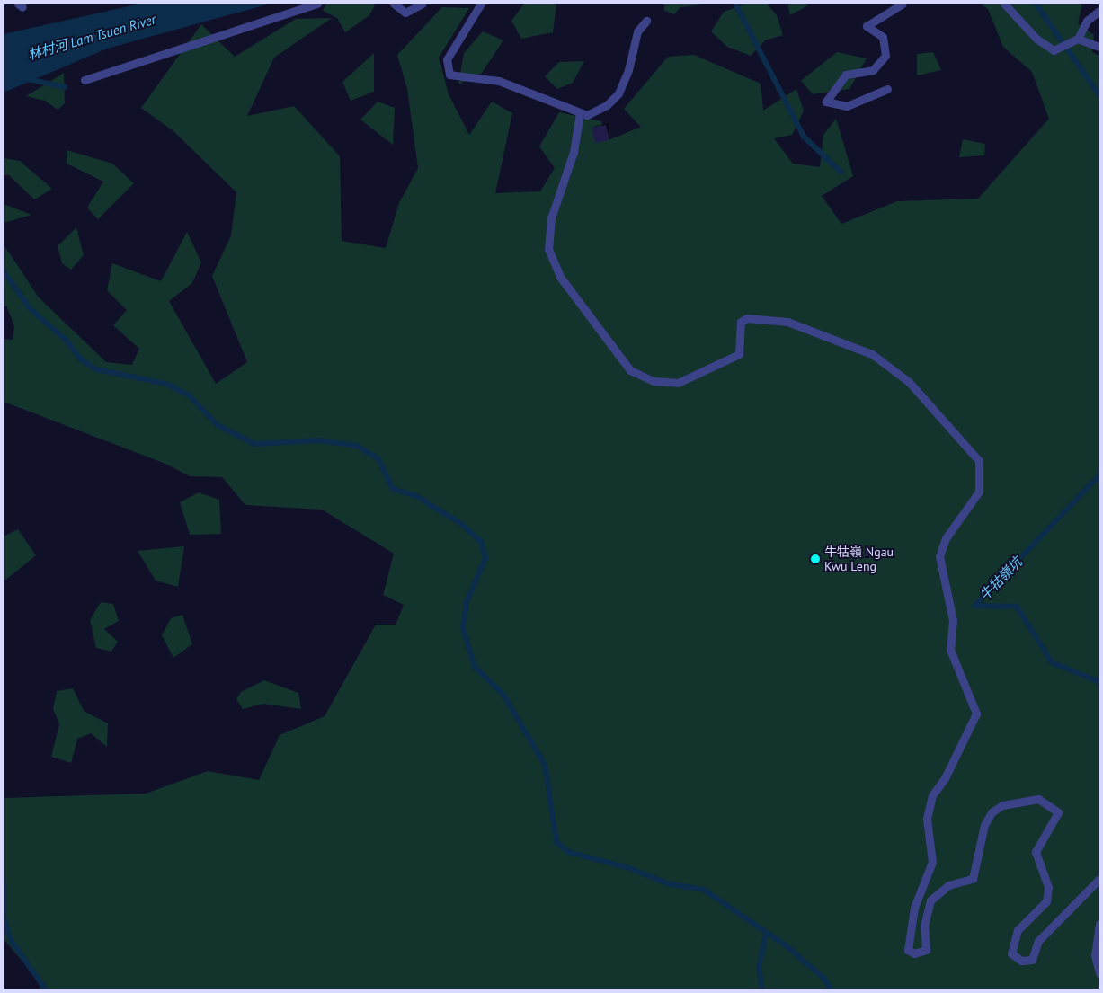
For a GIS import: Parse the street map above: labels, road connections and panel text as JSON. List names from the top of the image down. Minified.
{"water":["林村河 Lam Tsuen River","牛牯嶺坑"],"places":["牛牯嶺 Ngau Kwu Leng"]}
